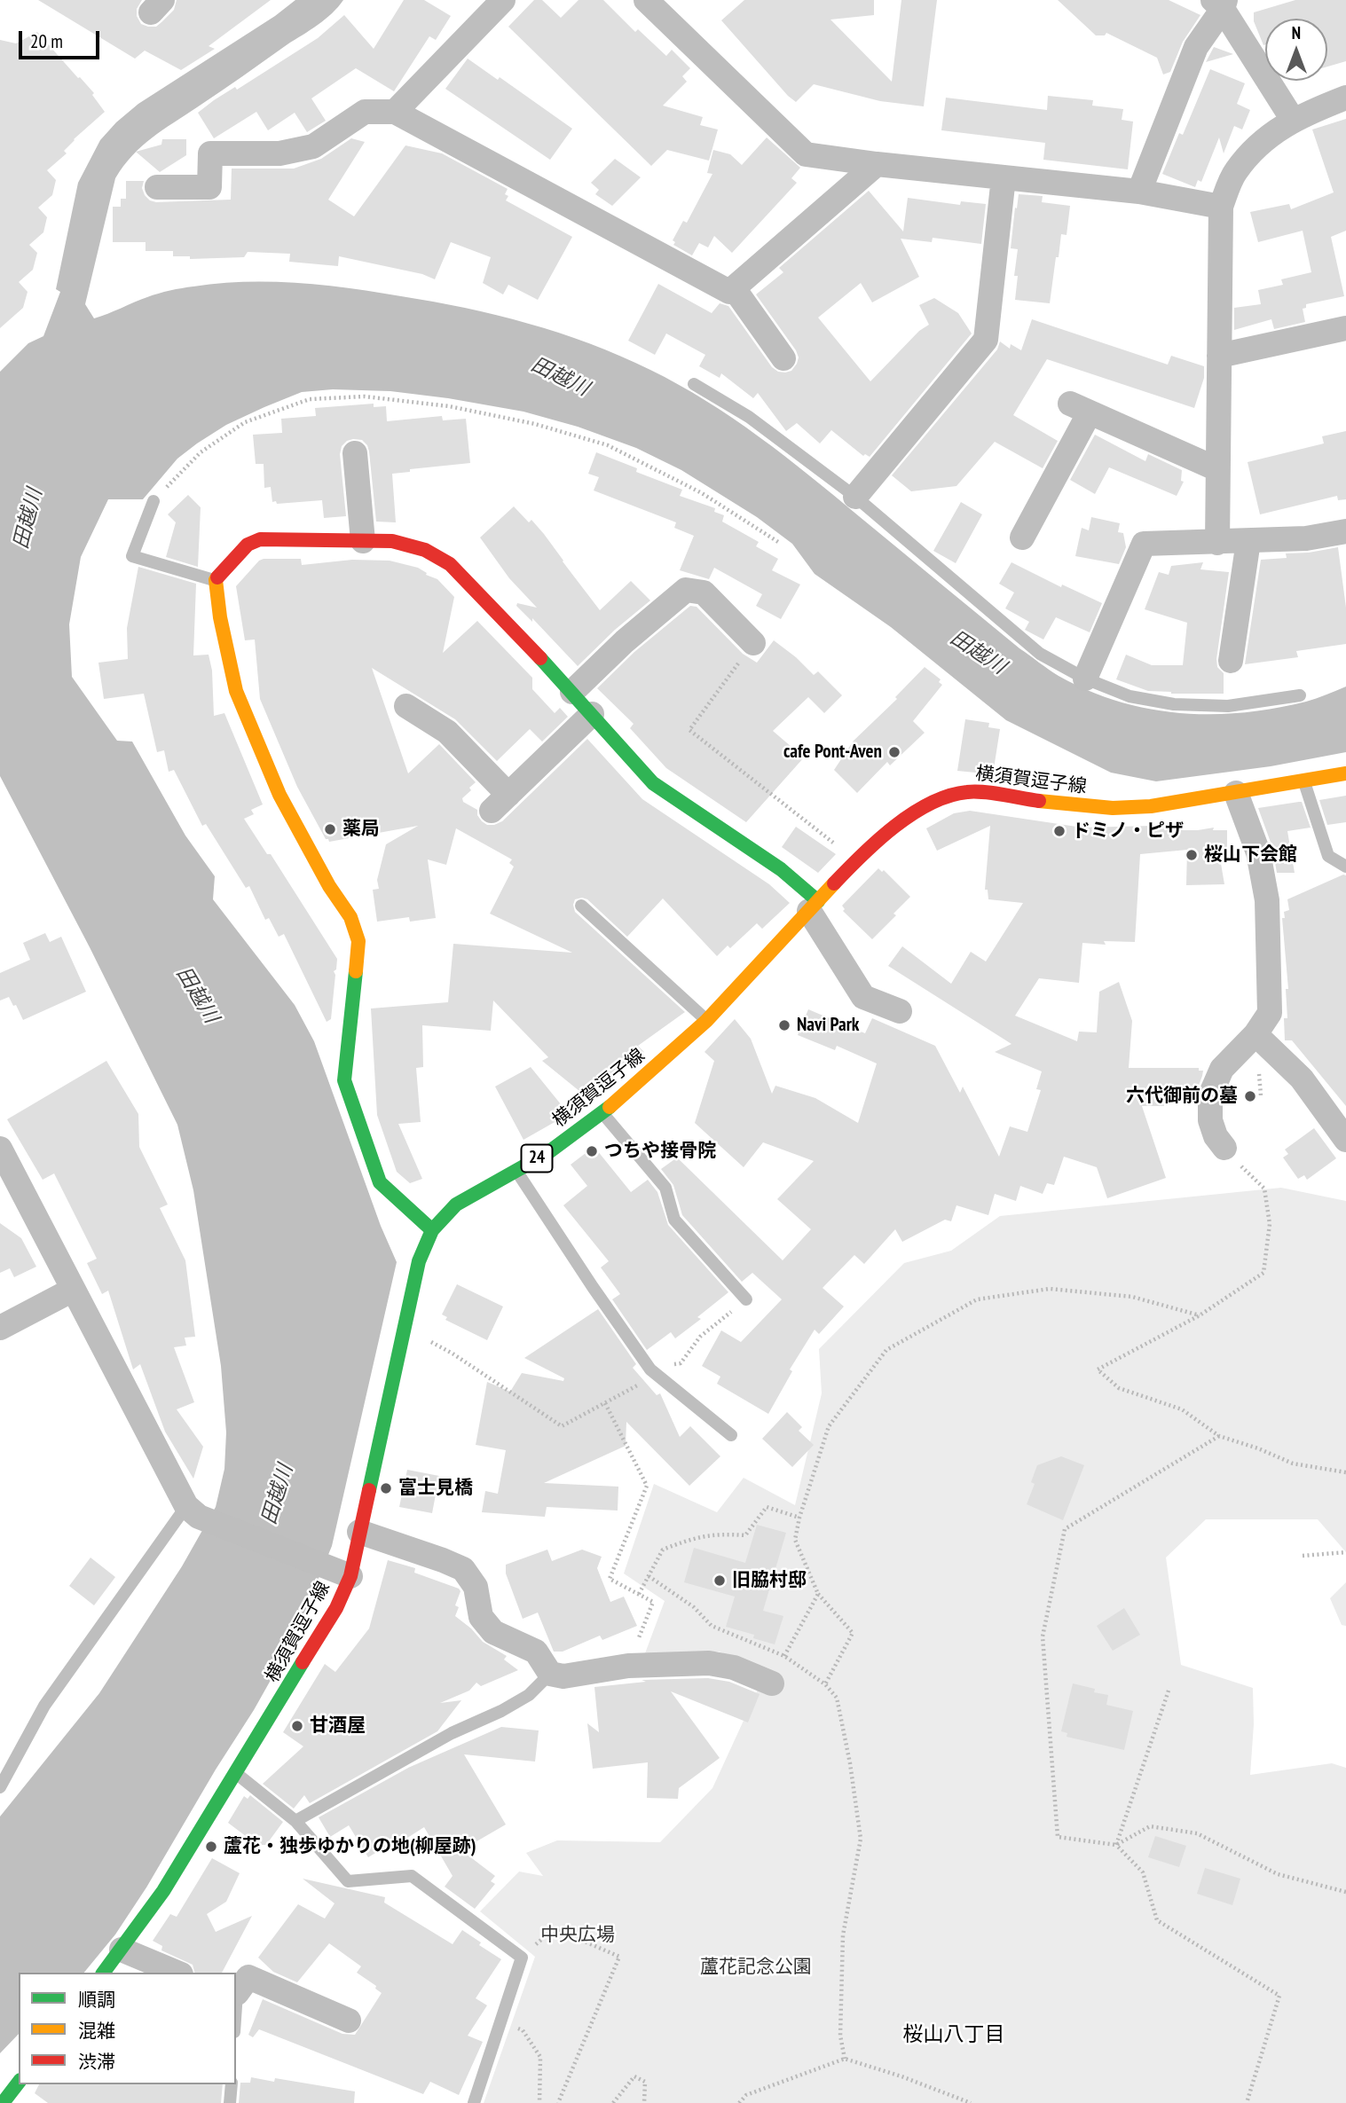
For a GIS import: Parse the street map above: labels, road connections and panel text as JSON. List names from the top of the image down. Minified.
{"streets":{"main road":["横須賀逗子線","24"]},"districts":["桜山八丁目"],"water":["田越川"],"parks":["中央広場","蘆花記念公園"],"places":["cafe Pont-Aven","薬局","ドミノ・ピザ","桜山下会館","Navi Park","六代御前の墓","つちや接骨院","富士見橋","旧脇村邸","甘酒屋","蘆花・独歩ゆかりの地(柳屋跡)"],"legend":["順調","混雑","渋滞"],"scale_bar":"20 m","north":"top"}
